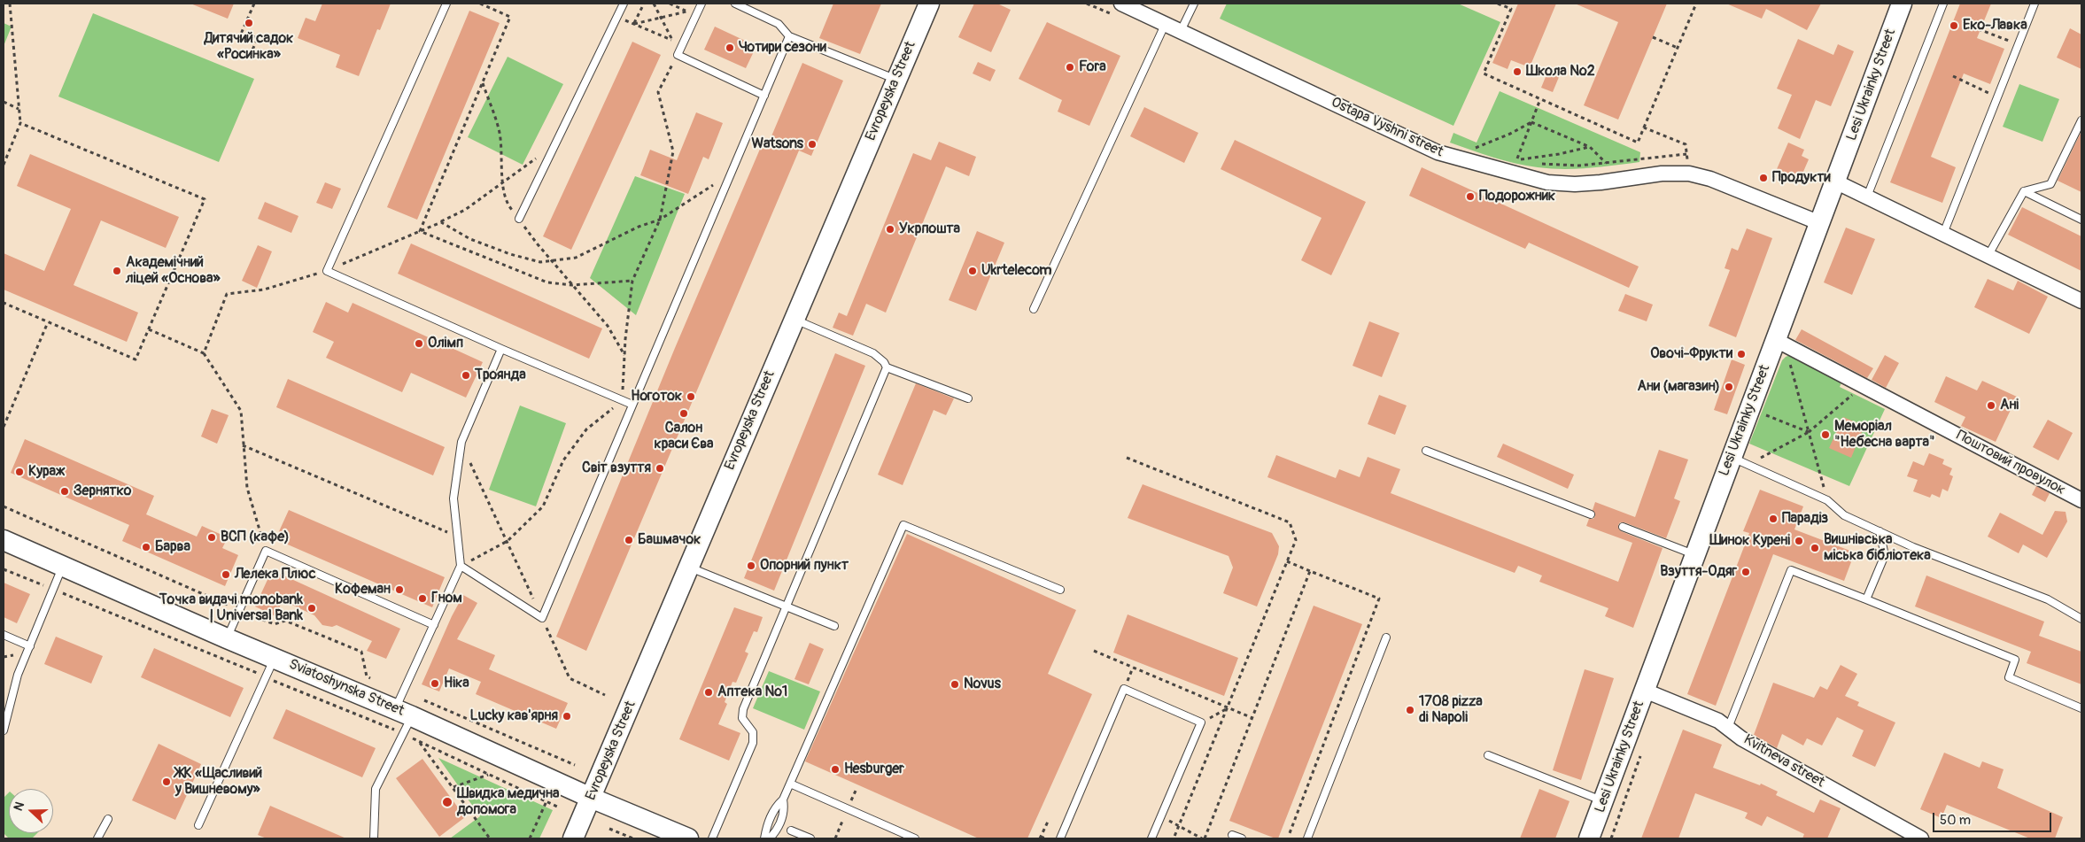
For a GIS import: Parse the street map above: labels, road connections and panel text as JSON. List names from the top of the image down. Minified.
{"streets":{"street":["Lesi Ukrainky Street","Evropeyska Street","Ostapa Vyshni street","Поштовий провулок","Sviatoshynska Street","Kvitneva street"]},"crossings":[["Lesi Ukrainky Street","Ostapa Vyshni street"],["Lesi Ukrainky Street","Поштовий провулок"],["Lesi Ukrainky Street","Kvitneva street"],["Evropeyska Street","Sviatoshynska Street"]],"places":["Дитячий садок «Росинка»","Еко-Лавка","Чотири сезони","Fora","Школа №2","Watsons","Продукти","Подорожник","Укрпошта","Академічний ліцей «Основа»","Ukrtelecom","Олімп","Овочі-Фрукти","Троянда","Ани (магазин)","Ноготок","Ані","Салон краси Єва","Меморіал \"Небесна варта\"","Світ взуття","Кураж","Зернятко","Парадіз","ВСП (кафе)","Башмачок","Шинок Курені","Барва","Вишнівська міська бібліотека","Опорний пункт","Взуття-Одяг","Лелека Плюс","Кофеман","Гном","Точка видачі monobank | Universal Bank","Ніка","Novus","Аптека №1","1708 pizza di Napoli","Lucky кав'ярня","Hesburger","ЖК «Щасливий у Вишневому»","Швидка медична допомога"],"scale_bar":"50 m","north":"left"}
